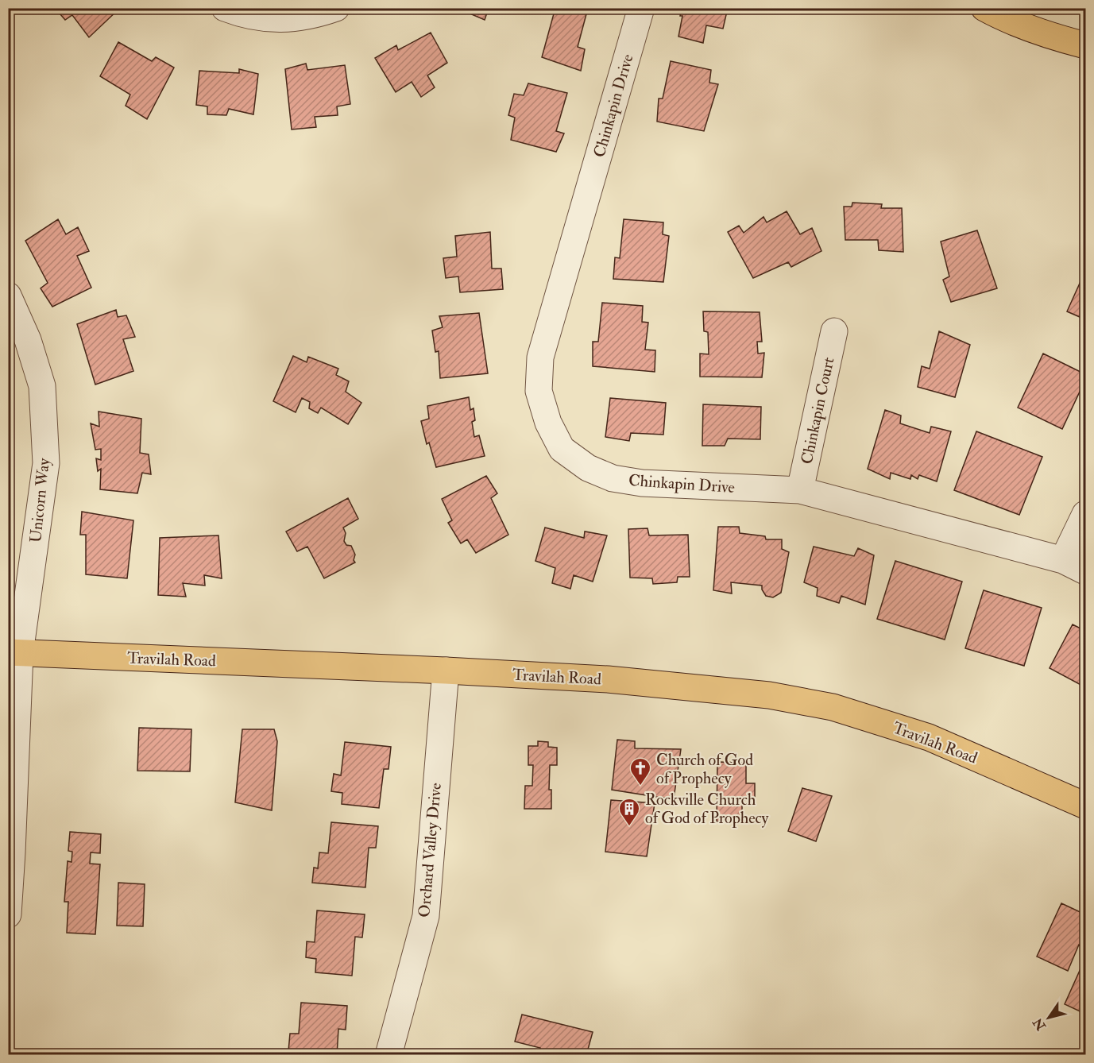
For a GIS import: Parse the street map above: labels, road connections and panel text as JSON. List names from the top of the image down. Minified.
{"streets":{"main road":["Travilah Road"],"street":["Chinkapin Drive","Chinkapin Court","Unicorn Way","Orchard Valley Drive"]},"crossings":[["Chinkapin Drive","Chinkapin Court"],["Unicorn Way","Travilah Road"],["Travilah Road","Orchard Valley Drive"]],"places":{"church":["Church of God of Prophecy"],"building":["Rockville Church of God of Prophecy"]},"north":"bottom left"}
